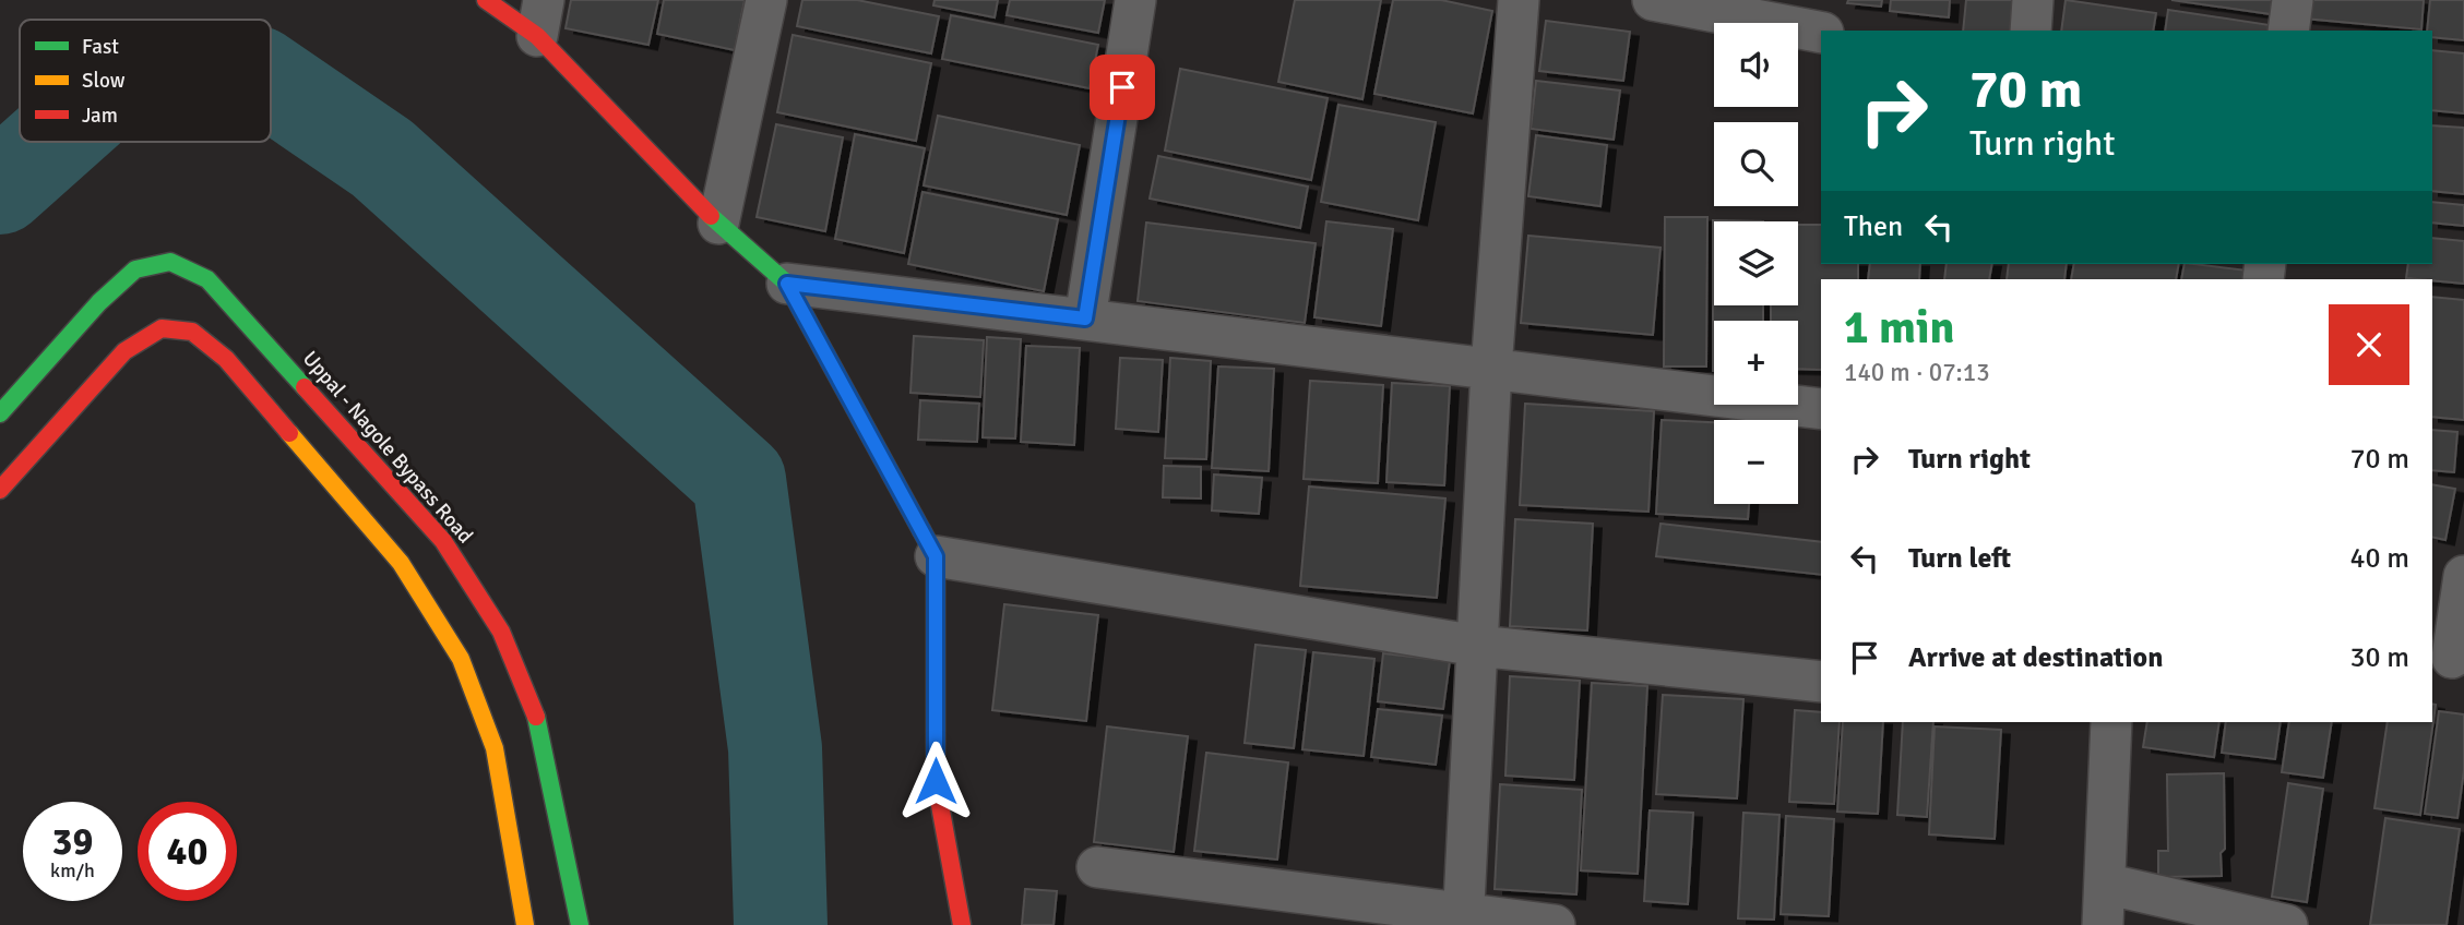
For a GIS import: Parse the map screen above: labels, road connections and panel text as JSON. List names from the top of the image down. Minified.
{"streets":{"street":["Uppal - Nagole Bypass Road"]},"legend":["Fast","Slow","Jam"],"page":{"map_buttons":["+","−"],"turn":["70 m","Turn right"],"then":"Then","heading":["1 min","140 m · 07:13"],"list":[{"name":"Turn right","value":"70 m"},{"name":"Turn left","value":"40 m"},{"name":"Arrive at destination","value":"30 m"}],"speed":"39 km/h","limit":"40"}}
